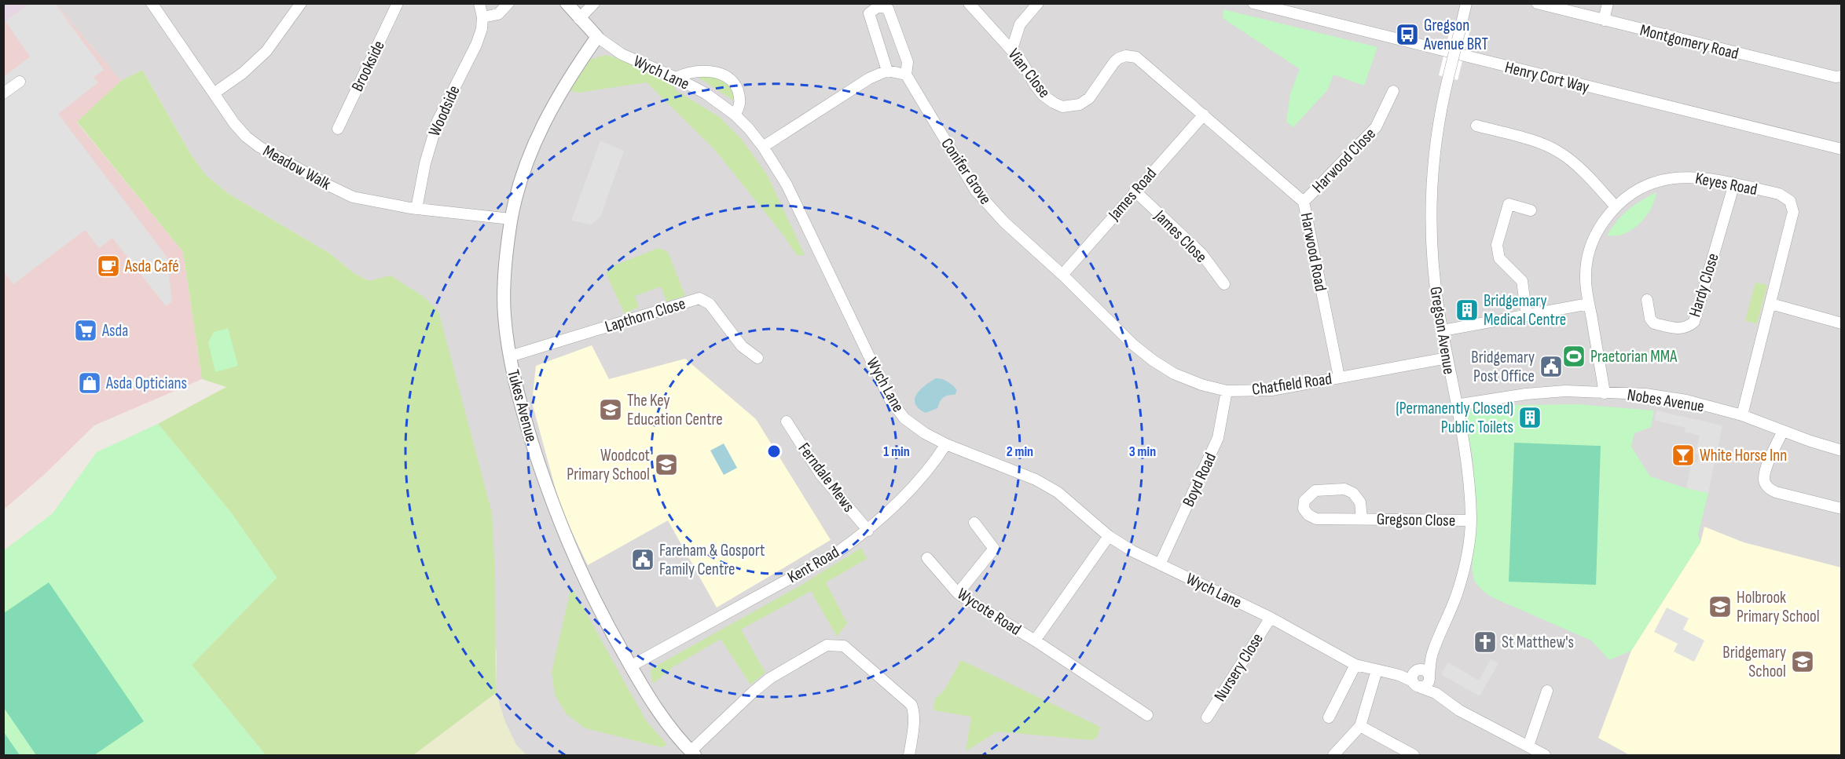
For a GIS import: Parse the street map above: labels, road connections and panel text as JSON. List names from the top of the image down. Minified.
{"streets":{"street":["Montgomery Road","Brookside","Wych Lane","Vian Close","Henry Cort Way","Woodside","Harwood Close","Meadow Walk","Conifer Grove","Keyes Road","James Road","James Close","Harwood Road","Hardy Close","Lapthorn Close","Gregson Avenue","Chatfield Road","Nobes Avenue","Tukes Avenue","Ferndale Mews","Boyd Road","Gregson Close","Kent Road","Wycote Road","Nursery Close"]},"crossings":[["Wych Lane","Gregson Avenue"],["Wych Lane","Tukes Avenue"],["Wych Lane","Boyd Road"],["Wych Lane","Kent Road"],["Wych Lane","Wycote Road"],["Wych Lane","Nursery Close"],["Vian Close","James Road"],["Vian Close","Harwood Road"],["Woodside","Meadow Walk"],["Harwood Close","Harwood Road"],["Meadow Walk","Tukes Avenue"],["Conifer Grove","James Road"],["Conifer Grove","Chatfield Road"],["Keyes Road","Hardy Close"],["Keyes Road","Nobes Avenue"],["James Road","James Close"],["James Road","Harwood Road"],["James Road","Chatfield Road"],["Harwood Road","Chatfield Road"],["Lapthorn Close","Tukes Avenue"],["Gregson Avenue","Chatfield Road"],["Gregson Avenue","Nobes Avenue"],["Gregson Avenue","Gregson Close"],["Chatfield Road","Boyd Road"],["Tukes Avenue","Kent Road"],["Ferndale Mews","Kent Road"]],"places":{"bus stop":["Gregson Avenue BRT"],"cafe":["Asda Café"],"building":["Bridgemary Medical Centre","(Permanently Closed) Public Toilets"],"supermarket":["Asda"],"sports":["Praetorian MMA"],"public building":["Bridgemary Post Office","Fareham & Gosport Family Centre"],"shop":["Asda Opticians"],"school or university":["The Key Education Centre","Woodcot Primary School","Holbrook Primary School","Bridgemary School"],"bar":["White Horse Inn"],"church":["St Matthew's"]},"rings":["1 min","2 min","3 min"]}
